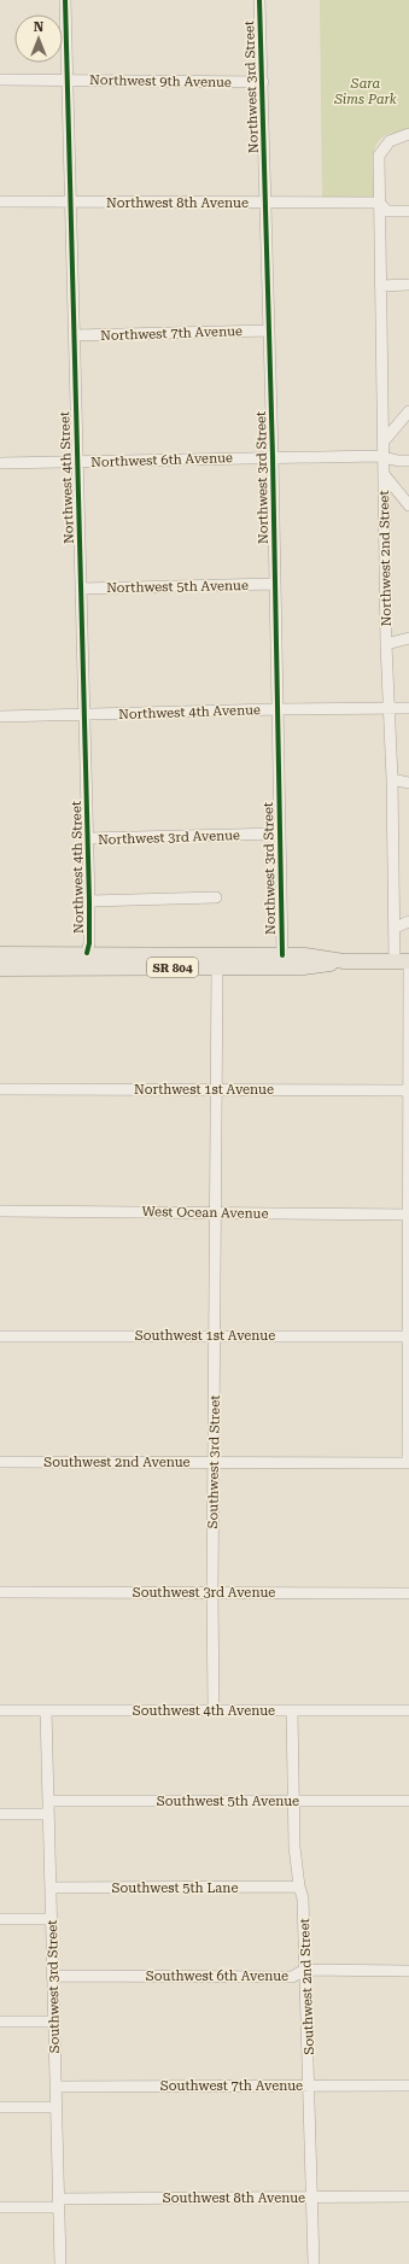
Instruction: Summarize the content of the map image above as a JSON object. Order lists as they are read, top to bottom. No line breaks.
{"streets":{"main road":["SR 804"],"street":["Northwest 9th Avenue","Northwest 3rd Street","Northwest 8th Avenue","Northwest 7th Avenue","Northwest 6th Avenue","Northwest 4th Street","Northwest 2nd Street","Northwest 5th Avenue","Northwest 4th Avenue","Northwest 3rd Avenue","Northwest 1st Avenue","West Ocean Avenue","Southwest 1st Avenue","Southwest 2nd Avenue","Southwest 3rd Street","Southwest 3rd Avenue","Southwest 4th Avenue","Southwest 5th Avenue","Southwest 5th Lane","Southwest 6th Avenue","Southwest 2nd Street","Southwest 7th Avenue","Southwest 8th Avenue"]},"crossings":[["Northwest 9th Avenue","Northwest 3rd Street"],["Northwest 9th Avenue","Northwest 4th Street"],["Northwest 3rd Street","Northwest 8th Avenue"],["Northwest 3rd Street","Northwest 7th Avenue"],["Northwest 3rd Street","Northwest 6th Avenue"],["Northwest 3rd Street","Northwest 5th Avenue"],["Northwest 3rd Street","Northwest 4th Avenue"],["Northwest 3rd Street","Northwest 3rd Avenue"],["Northwest 3rd Street","SR 804"],["Northwest 8th Avenue","Northwest 4th Street"],["Northwest 8th Avenue","Northwest 2nd Street"],["Northwest 7th Avenue","Northwest 4th Street"],["Northwest 6th Avenue","Northwest 4th Street"],["Northwest 6th Avenue","Northwest 2nd Street"],["Northwest 4th Street","Northwest 5th Avenue"],["Northwest 4th Street","Northwest 4th Avenue"],["Northwest 4th Street","Northwest 3rd Avenue"],["Northwest 4th Street","SR 804"],["Northwest 2nd Street","Northwest 4th Avenue"],["Northwest 2nd Street","SR 804"],["Northwest 2nd Street","Northwest 1st Avenue"],["Northwest 2nd Street","West Ocean Avenue"],["West Ocean Avenue","Southwest 3rd Street"],["Southwest 1st Avenue","Southwest 3rd Street"],["Southwest 2nd Avenue","Southwest 3rd Street"],["Southwest 3rd Street","Southwest 3rd Avenue"],["Southwest 3rd Street","Southwest 4th Avenue"],["Southwest 3rd Street","Southwest 5th Avenue"],["Southwest 3rd Street","Southwest 5th Lane"],["Southwest 3rd Street","Southwest 6th Avenue"],["Southwest 3rd Street","Southwest 7th Avenue"],["Southwest 3rd Street","Southwest 8th Avenue"],["Southwest 4th Avenue","Southwest 2nd Street"],["Southwest 5th Avenue","Southwest 2nd Street"],["Southwest 5th Lane","Southwest 2nd Street"],["Southwest 6th Avenue","Southwest 2nd Street"],["Southwest 2nd Street","Southwest 7th Avenue"],["Southwest 2nd Street","Southwest 8th Avenue"]],"parks":["Sara Sims Park"],"north":"top"}
